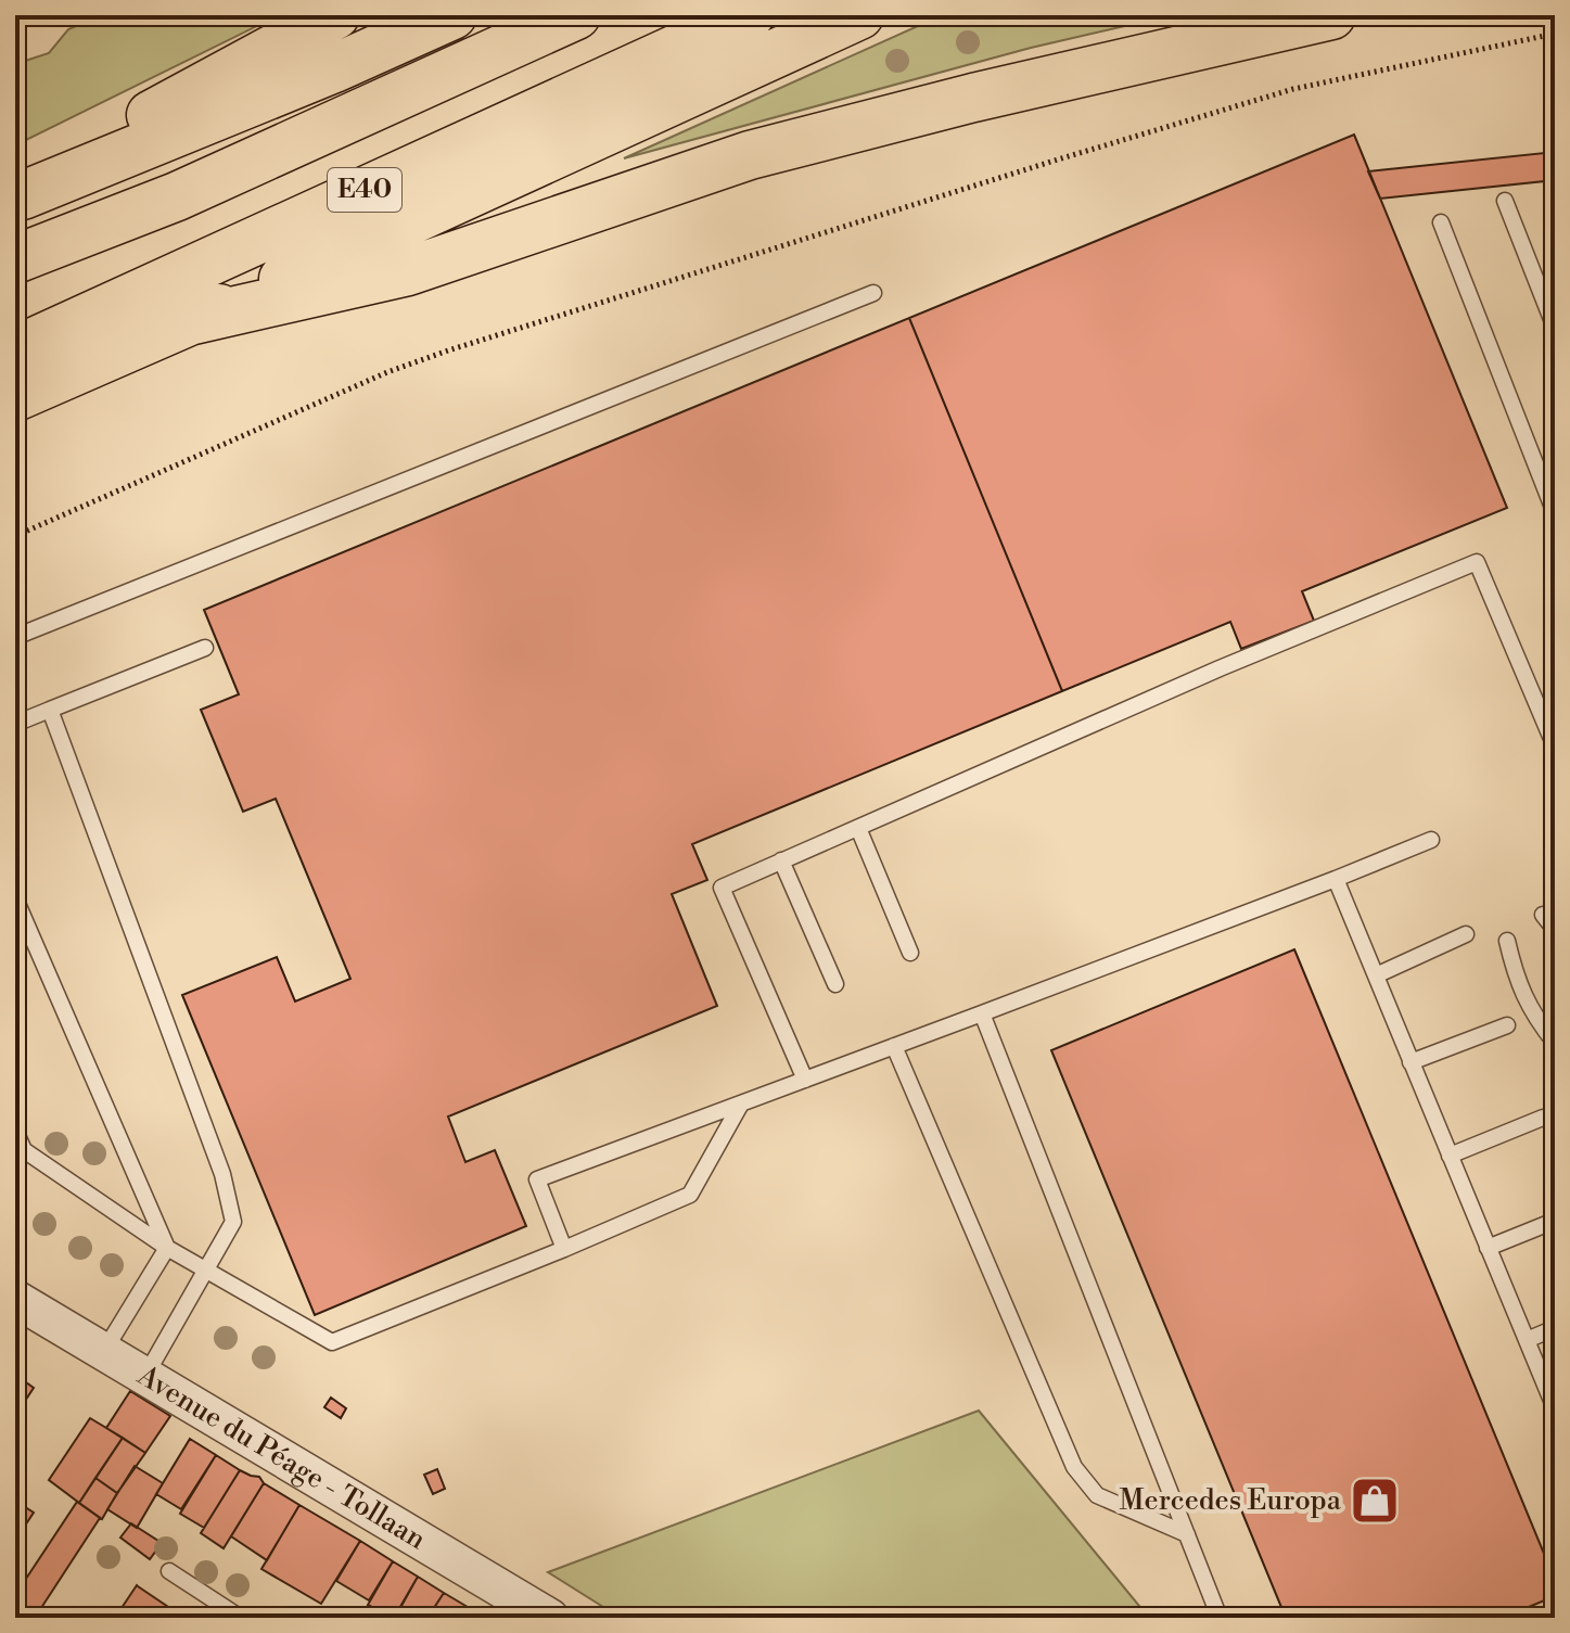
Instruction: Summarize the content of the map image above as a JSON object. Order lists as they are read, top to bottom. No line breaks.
{"streets":{"highway":["E40"],"street":["Avenue du Péage - Tollaan"]},"places":{"shop":["Mercedes Europa"]}}
